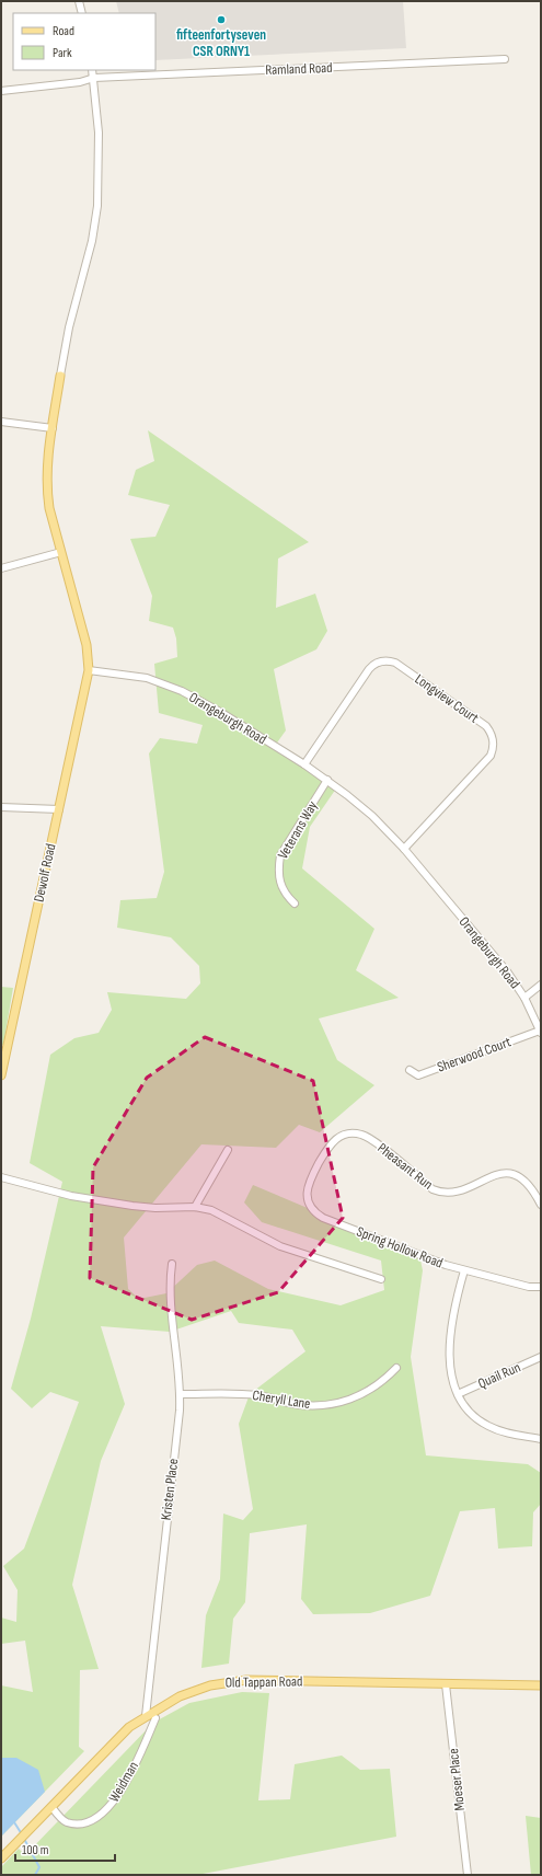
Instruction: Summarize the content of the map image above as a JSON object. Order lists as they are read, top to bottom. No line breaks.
{"streets":{"main road":["Dewolf Road","Old Tappan Road"],"street":["Ramland Road","Longview Court","Orangeburgh Road","Veterans Way","Sherwood Court","Pheasant Run","Spring Hollow Road","Quail Run","Cheryll Lane","Kristen Place","Moeser Place","Weidman"]},"crossings":[["Longview Court","Orangeburgh Road"],["Orangeburgh Road","Veterans Way"],["Orangeburgh Road","Dewolf Road"],["Orangeburgh Road","Sherwood Court"],["Pheasant Run","Spring Hollow Road"],["Cheryll Lane","Kristen Place"],["Kristen Place","Old Tappan Road"],["Old Tappan Road","Moeser Place"],["Old Tappan Road","Weidman"]],"places":["fifteenfortyseven CSR ORNY1"],"legend":["Road","Park"],"scale_bar":"100 m"}
